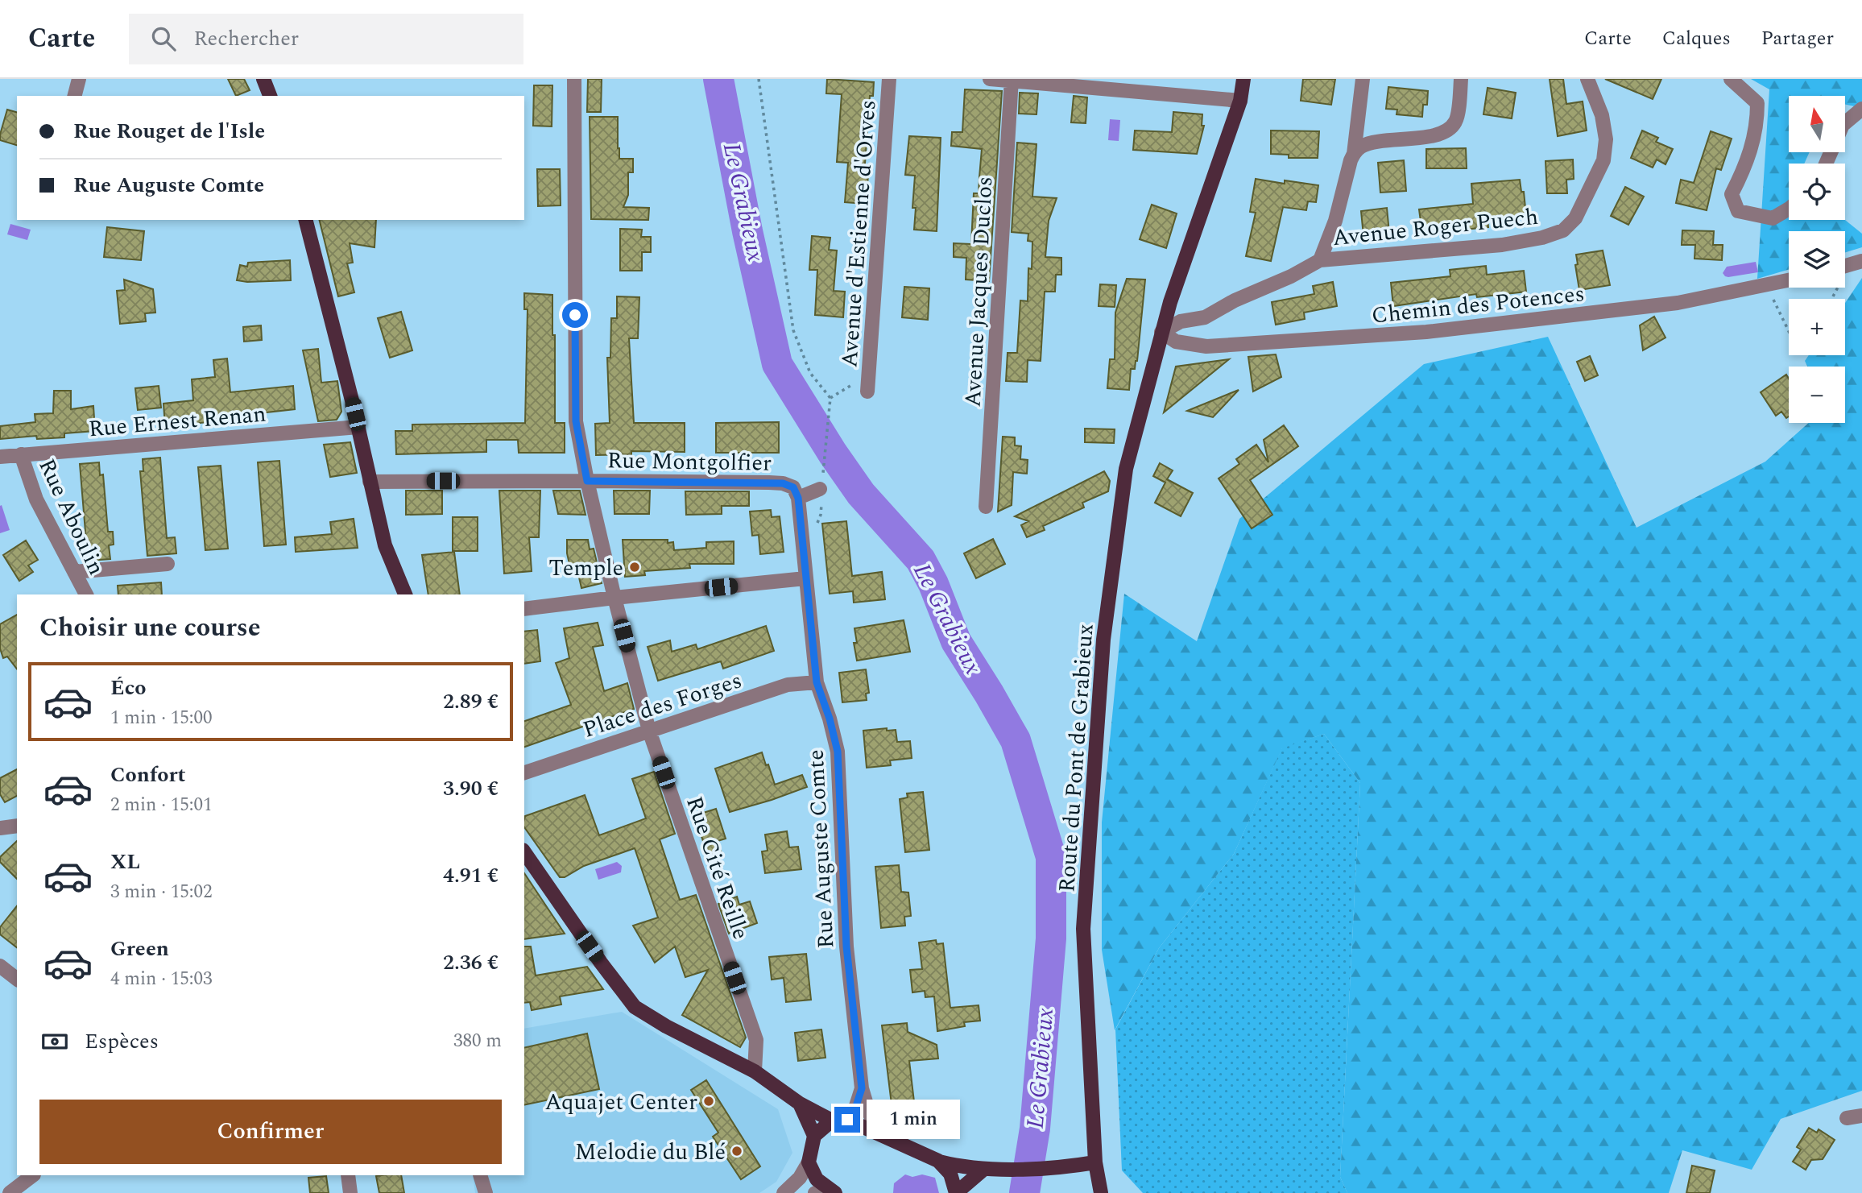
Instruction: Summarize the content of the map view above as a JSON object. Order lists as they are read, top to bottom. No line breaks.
{"streets":{"main road":["Route du Pont de Grabieux"],"street":["Avenue Roger Puech","Avenue d'Estienne d'Orves","Avenue Jacques Duclos","Chemin des Potences","Rue Ernest Renan","Rue Montgolfier","Rue Aboulin","Place des Forges","Rue Auguste Comte","Rue Cité Reille"]},"crossings":[["Avenue Roger Puech","Chemin des Potences"],["Avenue Roger Puech","Route du Pont de Grabieux"],["Chemin des Potences","Route du Pont de Grabieux"],["Rue Ernest Renan","Rue Aboulin"],["Rue Montgolfier","Rue Auguste Comte"],["Rue Montgolfier","Rue Cité Reille"],["Place des Forges","Rue Auguste Comte"],["Place des Forges","Rue Cité Reille"]],"water":["Le Grabieux"],"places":["Temple","Aquajet Center","Melodie du Blé"],"north":"top","page":{"header":"Carte","search":"Rechercher","nav":["Carte","Calques","Partager"],"map_buttons":["+","−"],"banner":["Rue Rouget de l'Isle","Rue Auguste Comte"],"heading":"Choisir une course","list":[{"name":"Éco","note":"1 min · 15:00","value":"2.89 €"},{"name":"Confort","note":"2 min · 15:01","value":"3.90 €"},{"name":"XL","note":"3 min · 15:02","value":"4.91 €"},{"name":"Green","note":"4 min · 15:03","value":"2.36 €"}],"pay":["Espèces","380 m"],"buttons":"Confirmer","bubble":"1 min"}}
